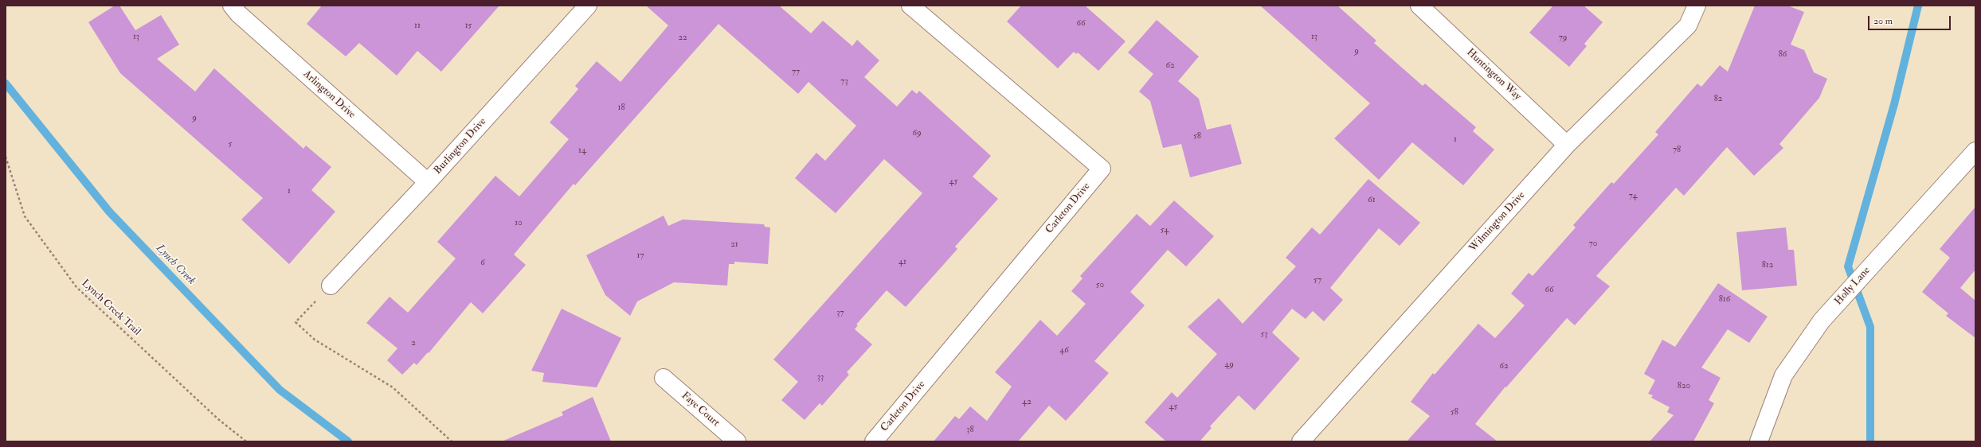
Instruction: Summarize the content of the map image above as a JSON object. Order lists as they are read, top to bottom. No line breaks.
{"streets":{"street":["Huntington Way","Arlington Drive","Burlington Drive","Carleton Drive","Wilmington Drive","Holly Lane","Faye Court"],"path":["Lynch Creek Trail"]},"crossings":[["Huntington Way","Wilmington Drive"],["Arlington Drive","Burlington Drive"]],"water":["Lynch Creek"],"house_numbers":["66","11","15","13","13","22","79","9","86","62","77","73","82","18","9","69","58","1","5","78","14","45","1","74","61","10","54","70","21","17","41","6","812","57","50","66","816","37","53","2","46","49","62","33","820","42","45","58","38"],"scale_bar":"20 m"}
